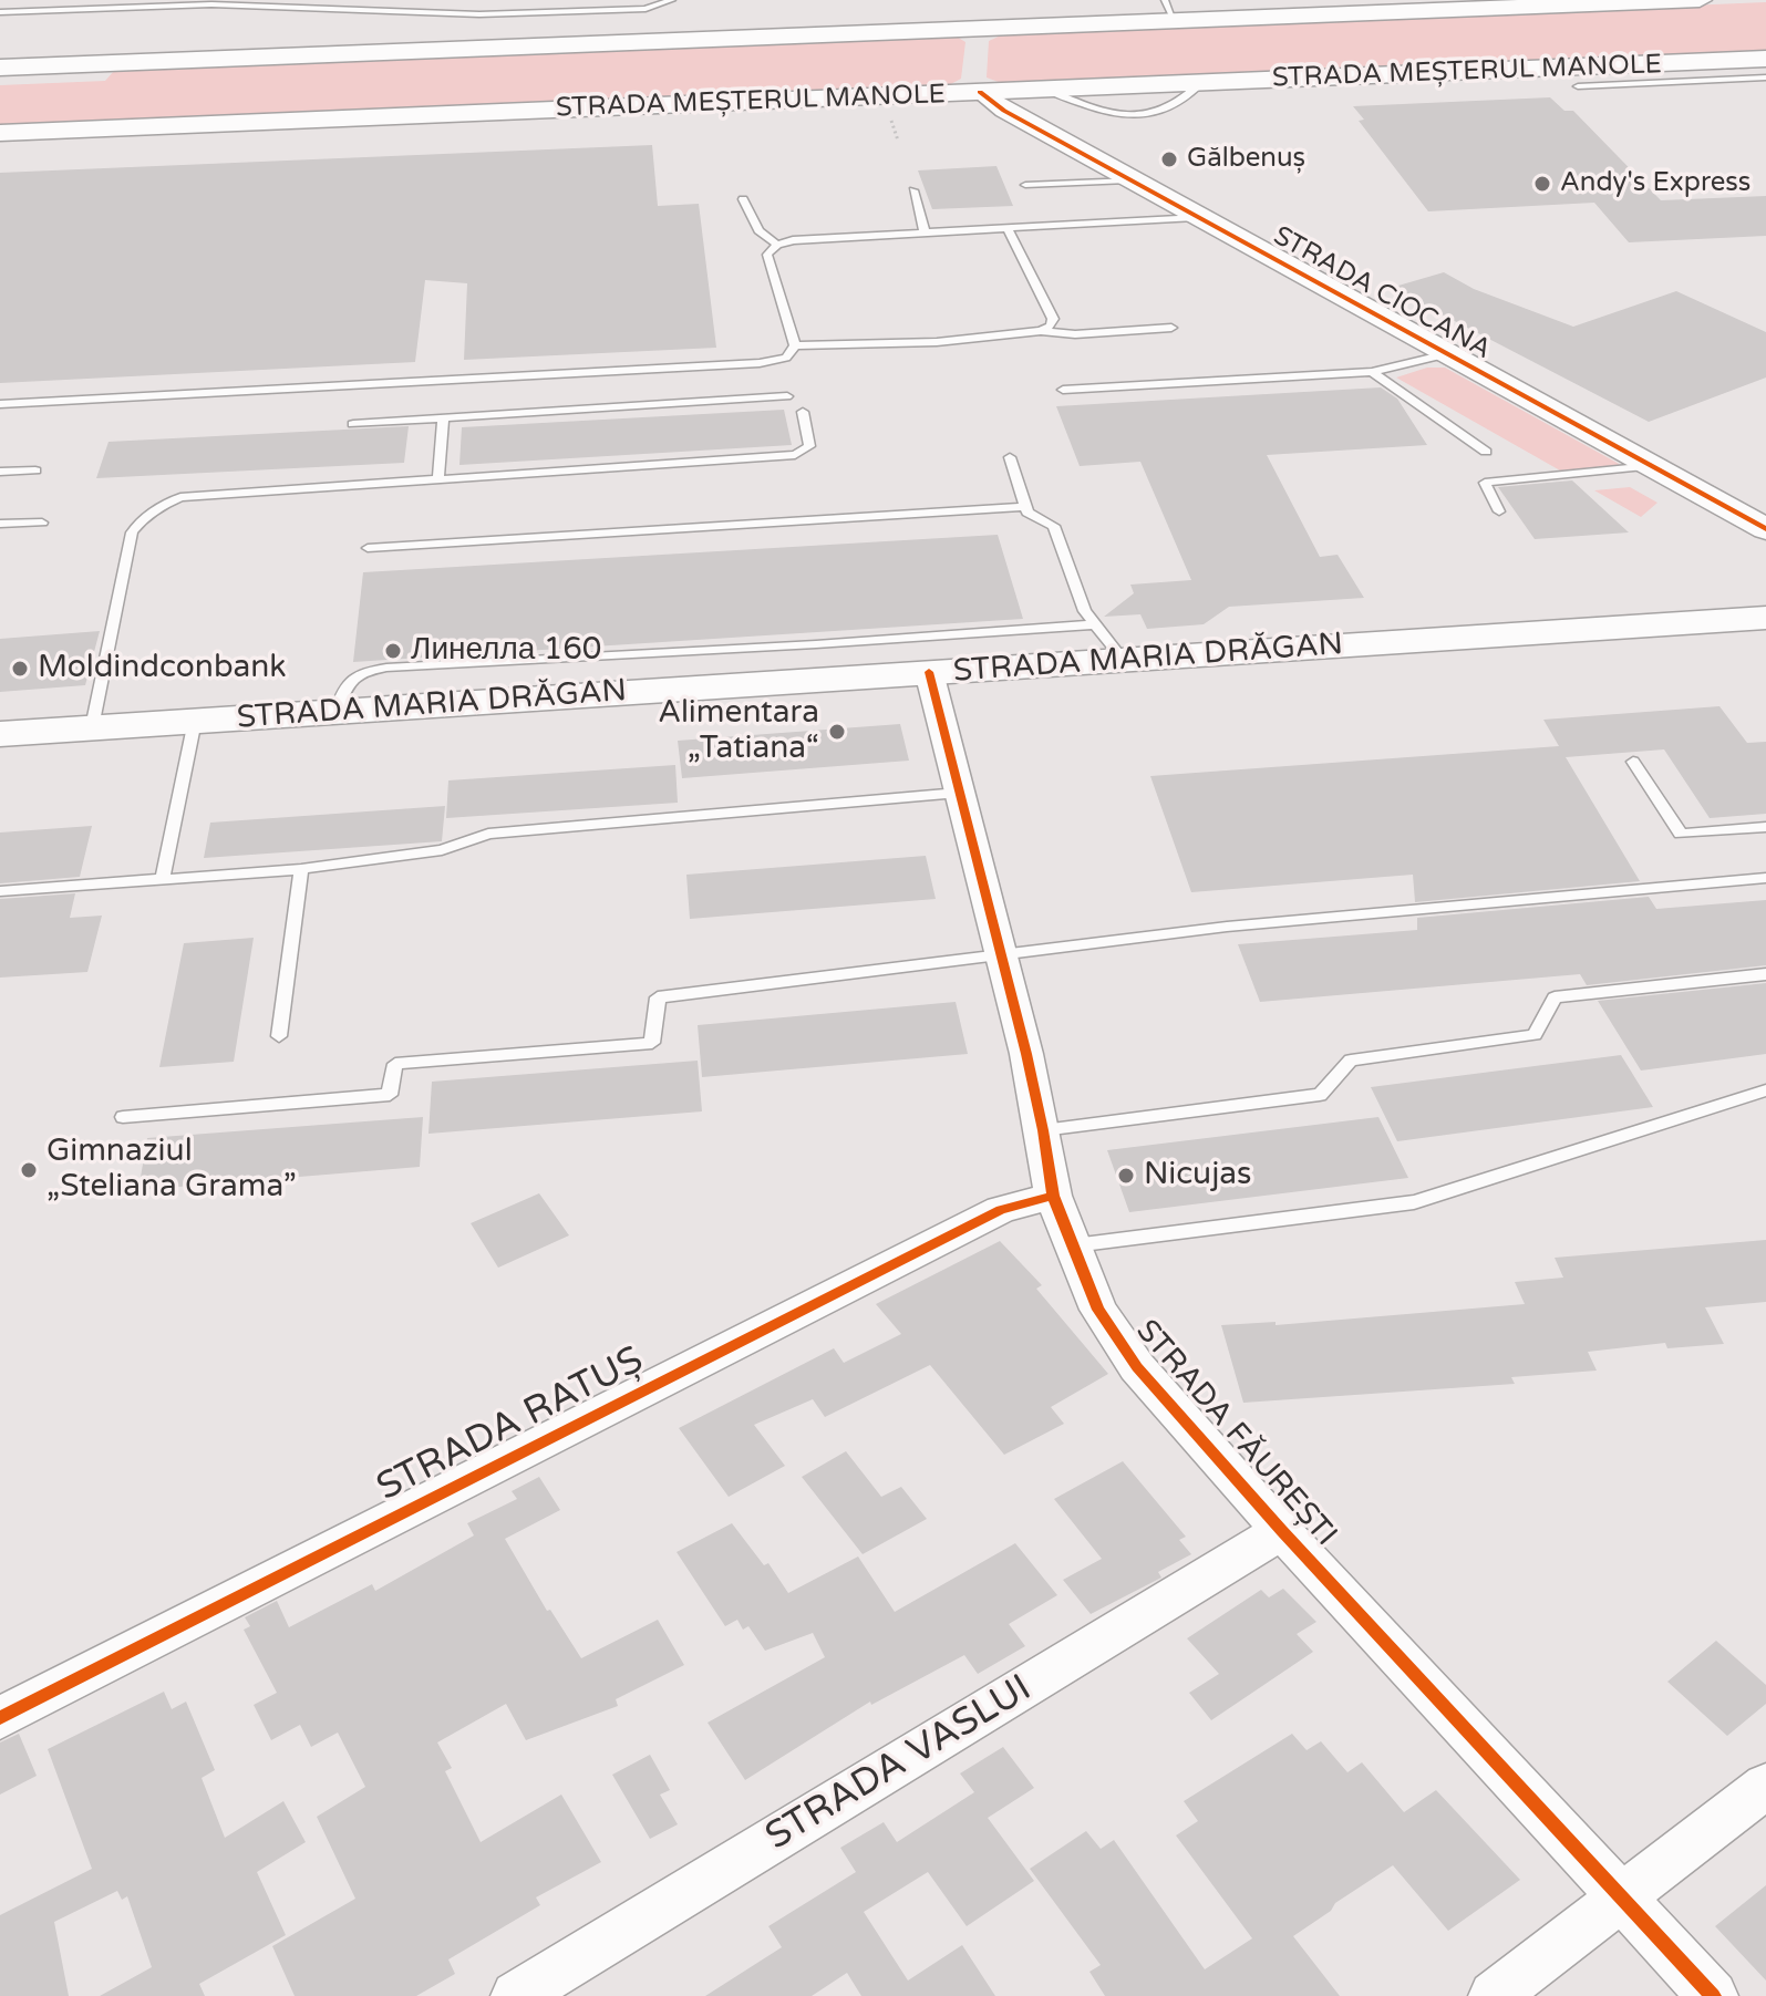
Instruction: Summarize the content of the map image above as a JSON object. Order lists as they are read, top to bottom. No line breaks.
{"streets":{"main road":["STRADA MEȘTERUL MANOLE","STRADA MARIA DRĂGAN"],"street":["STRADA CIOCANA","STRADA RATUȘ","STRADA FĂUREȘTI","STRADA VASLUI"]},"crossings":[["STRADA MEȘTERUL MANOLE","STRADA CIOCANA"],["STRADA MARIA DRĂGAN","STRADA FĂUREȘTI"],["STRADA RATUȘ","STRADA FĂUREȘTI"],["STRADA FĂUREȘTI","STRADA VASLUI"]],"places":["Gălbenuș","Andy's Express","Линелла 160","Moldindconbank","Alimentara „Tatiana“","Gimnaziul „Steliana Grama”","Nicujas"]}
